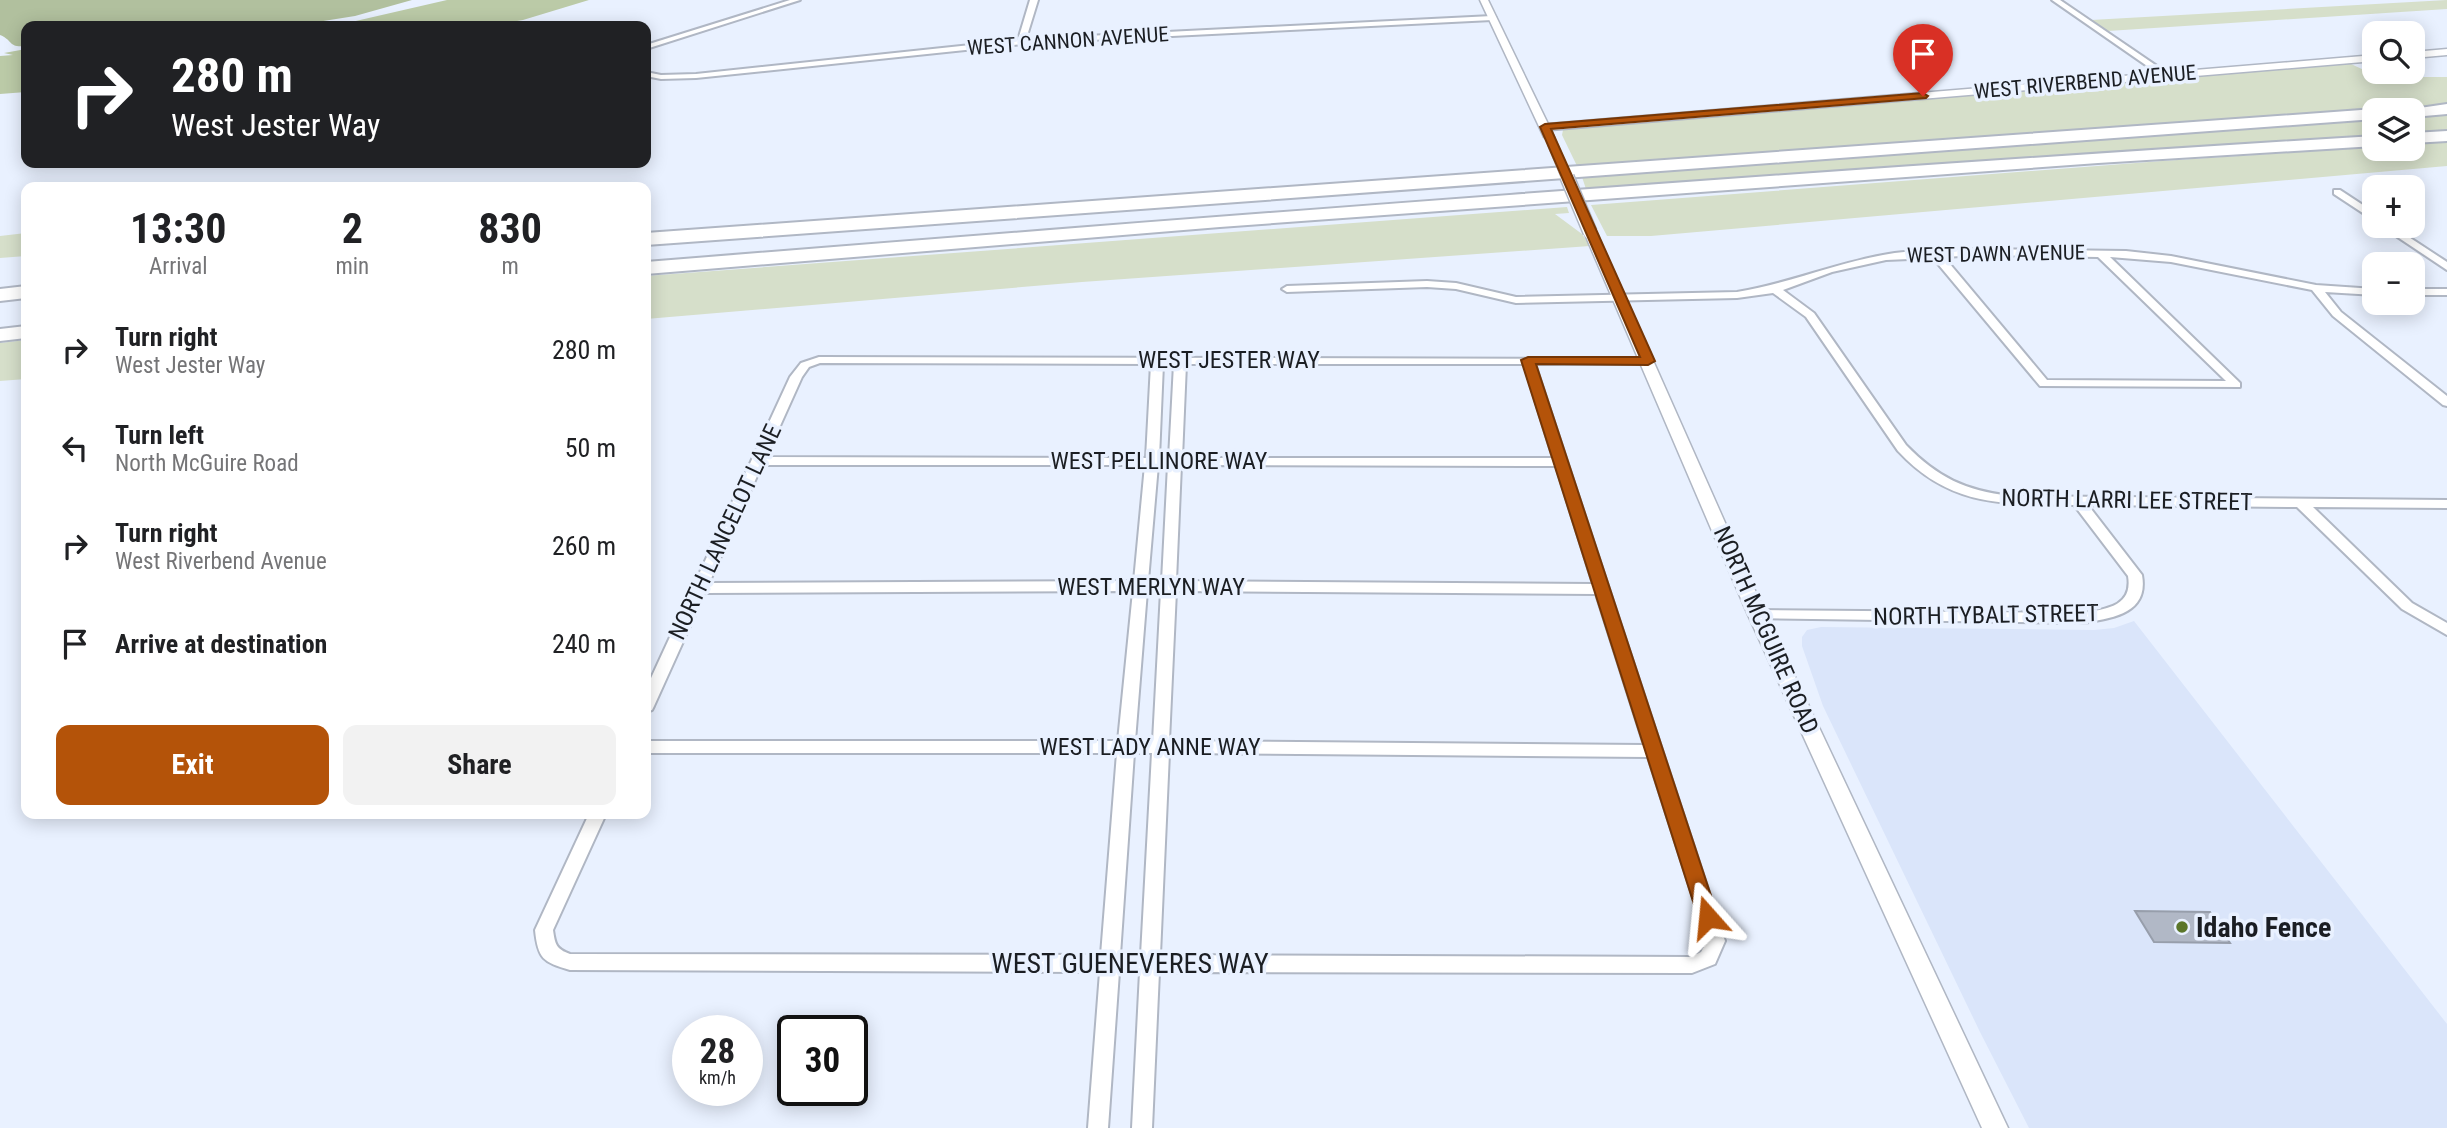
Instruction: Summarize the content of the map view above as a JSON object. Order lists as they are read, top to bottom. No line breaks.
{"streets":{"street":["WEST CANNON AVENUE","WEST RIVERBEND AVENUE","WEST DAWN AVENUE","WEST JESTER WAY","WEST PELLINORE WAY","NORTH LARRI LEE STREET","NORTH LANCELOT LANE","WEST MERLYN WAY","NORTH TYBALT STREET","NORTH MCGUIRE ROAD","WEST LADY ANNE WAY","WEST GUENEVERES WAY"]},"crossings":[["WEST CANNON AVENUE","NORTH MCGUIRE ROAD"],["WEST RIVERBEND AVENUE","NORTH MCGUIRE ROAD"],["WEST DAWN AVENUE","NORTH LARRI LEE STREET"],["WEST DAWN AVENUE","NORTH MCGUIRE ROAD"],["WEST JESTER WAY","NORTH LANCELOT LANE"],["WEST JESTER WAY","NORTH MCGUIRE ROAD"],["WEST PELLINORE WAY","NORTH LANCELOT LANE"],["NORTH LARRI LEE STREET","NORTH TYBALT STREET"],["NORTH LANCELOT LANE","WEST MERLYN WAY"],["NORTH TYBALT STREET","NORTH MCGUIRE ROAD"],["WEST LADY ANNE WAY","WEST GUENEVERES WAY"]],"places":["Idaho Fence"],"page":{"map_buttons":["+","−"],"turn":["280 m","West Jester Way"],"eta":["13:30","Arrival","2","min","830","m"],"list":[{"name":"Turn right","note":"West Jester Way","value":"280 m"},{"name":"Turn left","note":"North McGuire Road","value":"50 m"},{"name":"Turn right","note":"West Riverbend Avenue","value":"260 m"},{"name":"Arrive at destination","value":"240 m"}],"buttons":["Exit","Share"],"speed":"28 km/h","limit":"30"}}
